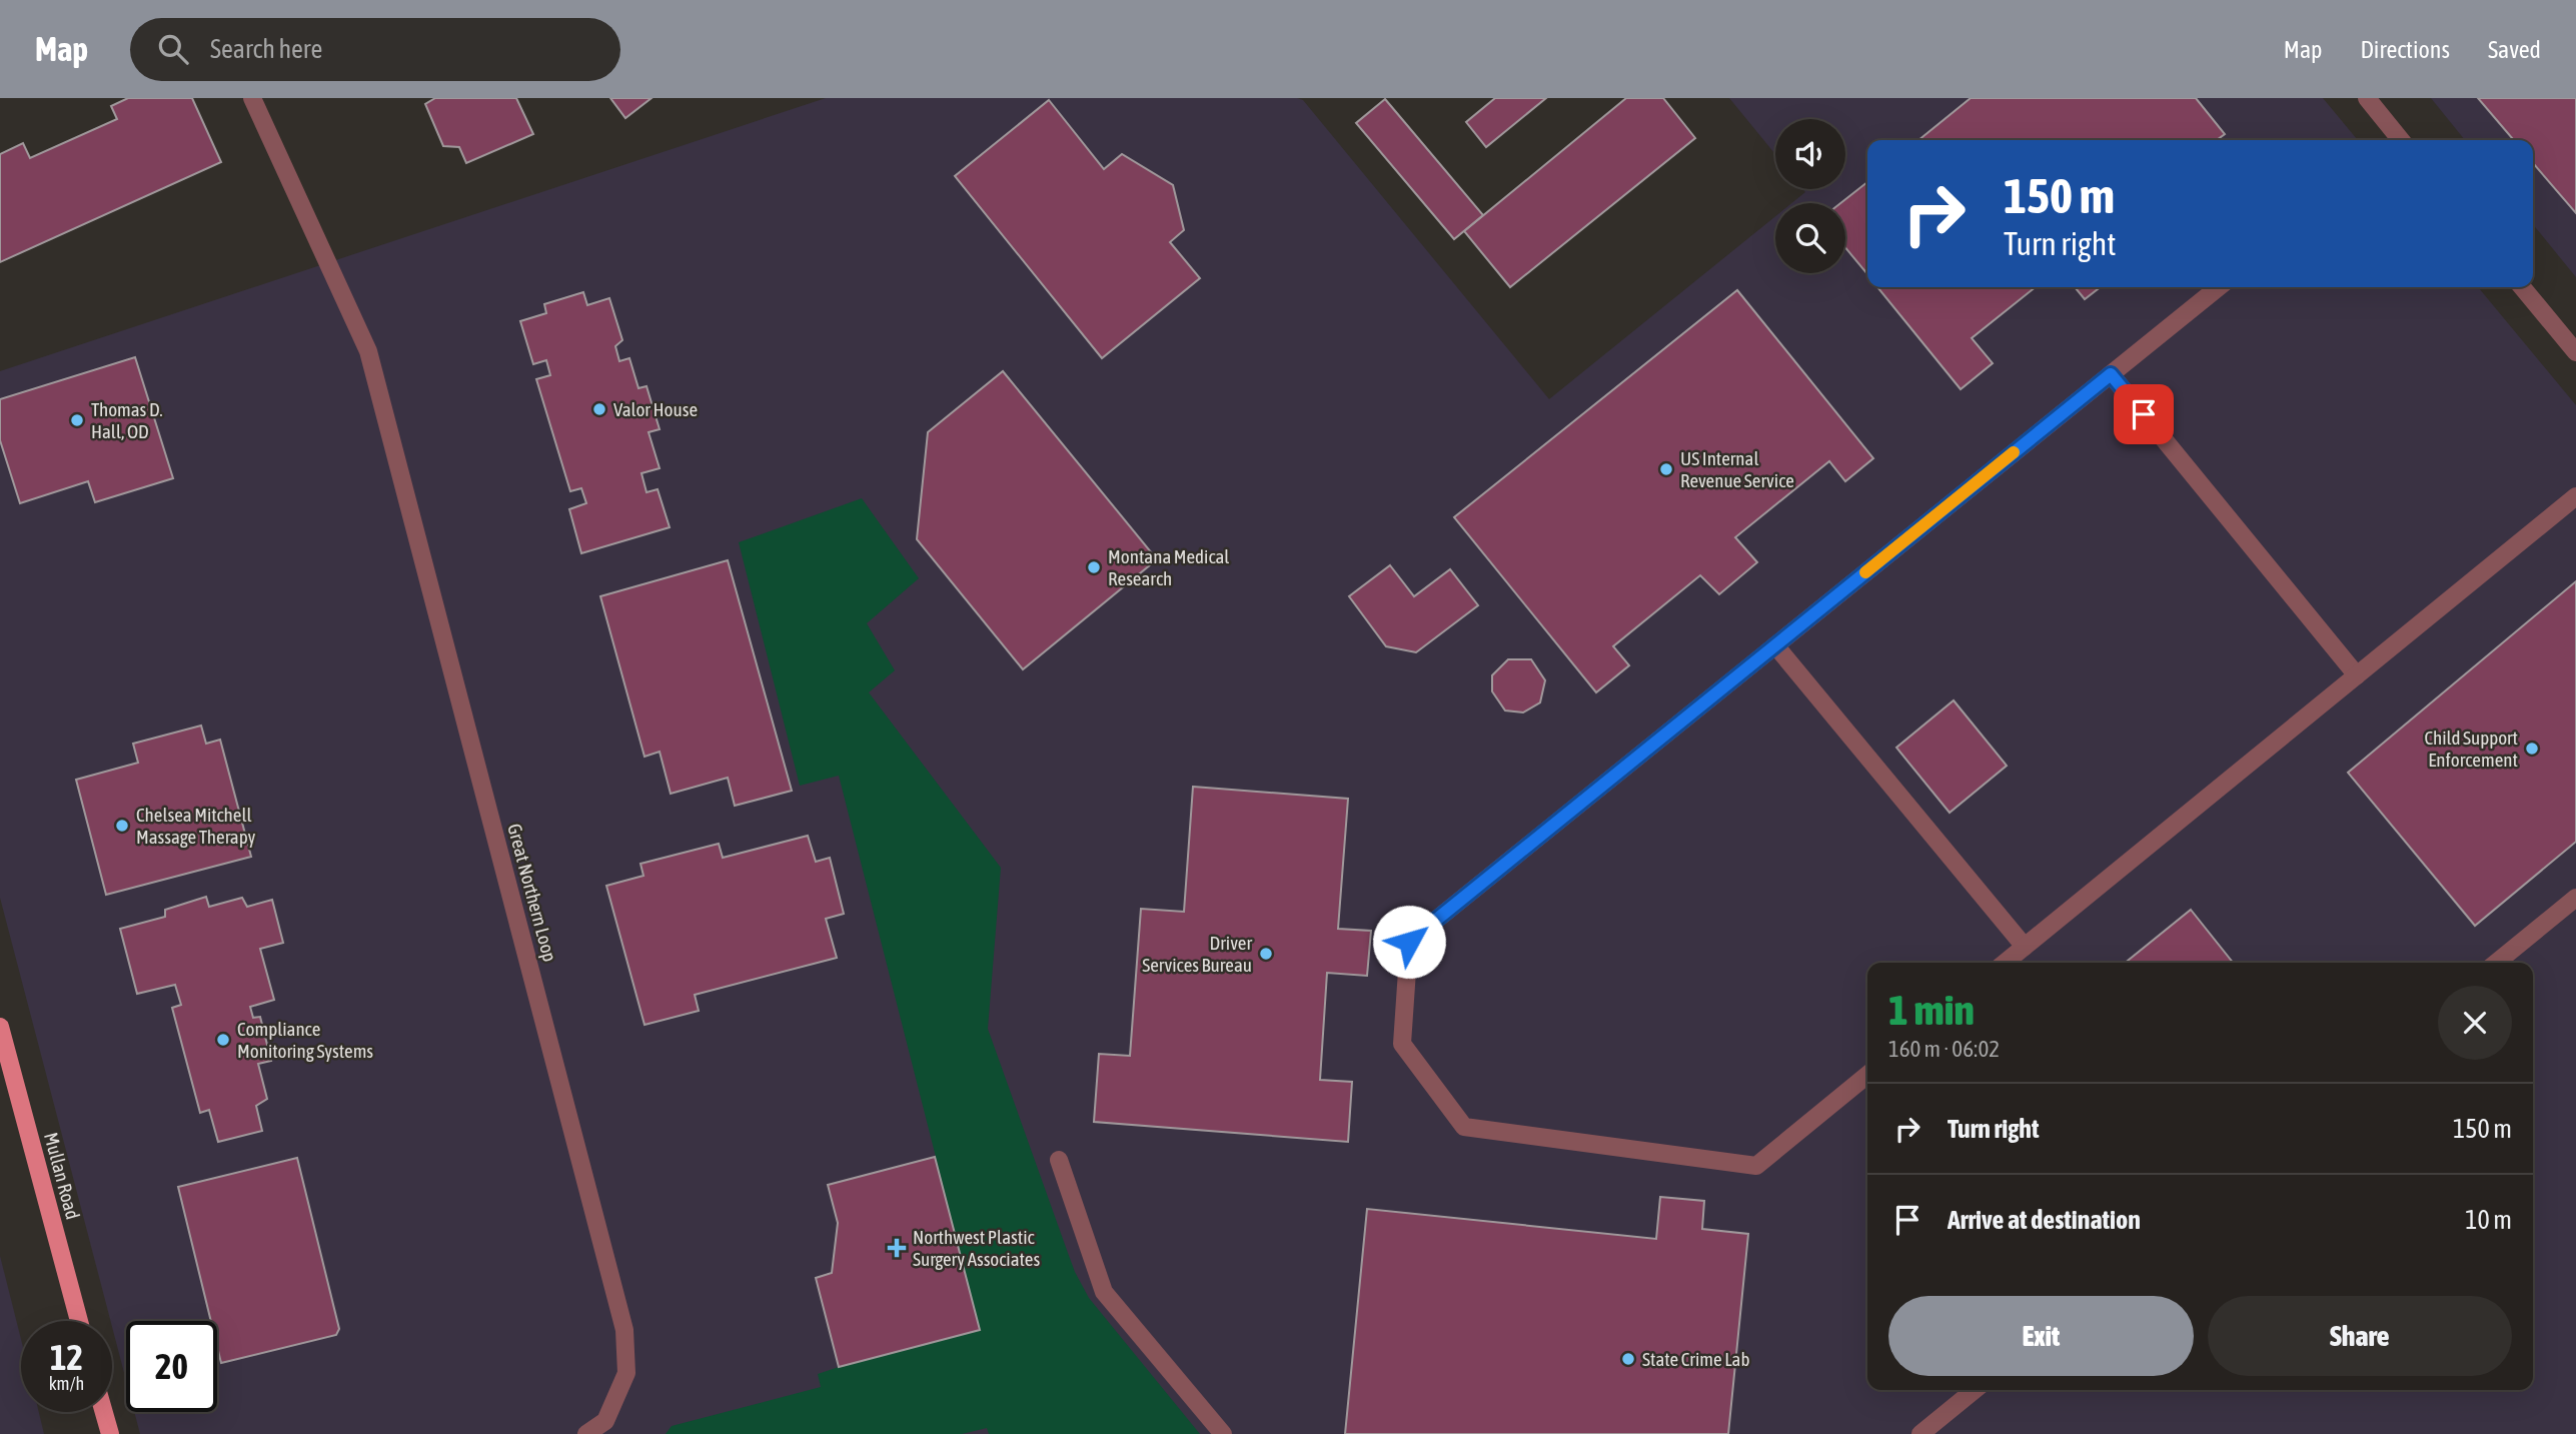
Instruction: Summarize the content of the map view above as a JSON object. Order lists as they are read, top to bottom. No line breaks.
{"streets":{"main road":["Mullan Road"],"street":["Great Northern Loop"]},"places":{"other":["Valor House","Thomas D. Hall, OD","US Internal Revenue Service","Montana Medical Research","Child Support Enforcement","Chelsea Mitchell Massage Therapy","Driver Services Bureau","Compliance Monitoring Systems","State Crime Lab"],"health":["Northwest Plastic Surgery Associates"]},"page":{"header":"Map","search":"Search here","nav":["Map","Directions","Saved"],"turn":["150 m","Turn right"],"heading":["1 min","160 m · 06:02"],"list":[{"name":"Turn right","value":"150 m"},{"name":"Arrive at destination","value":"10 m"}],"buttons":["Exit","Share"],"speed":"12 km/h","limit":"20"}}
